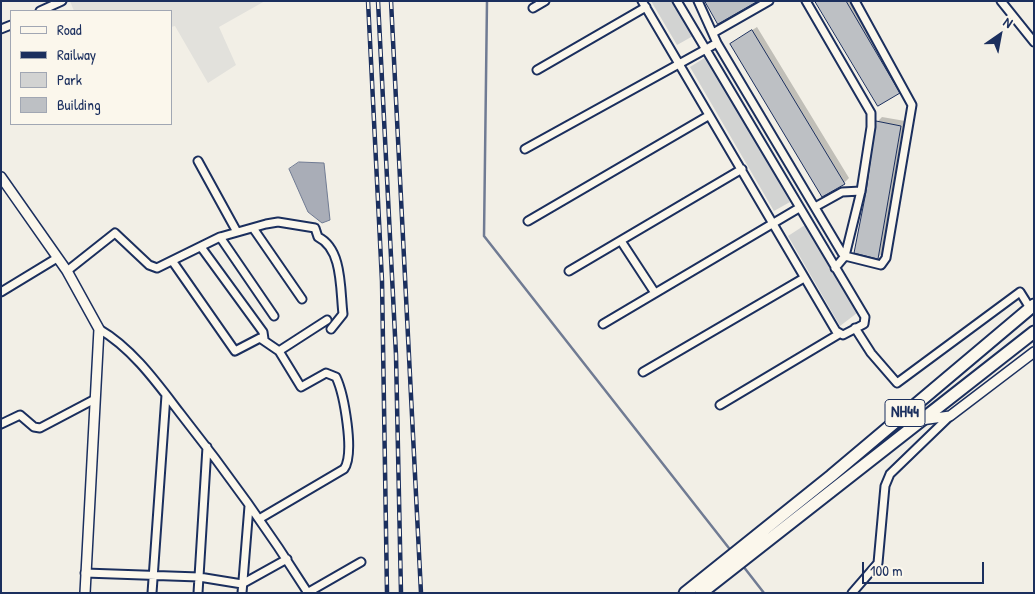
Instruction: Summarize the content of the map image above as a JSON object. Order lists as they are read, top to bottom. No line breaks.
{"streets":{"highway":["NH44"]},"legend":["Road","Railway","Park","Building"],"scale_bar":"100 m","north":"top right"}
